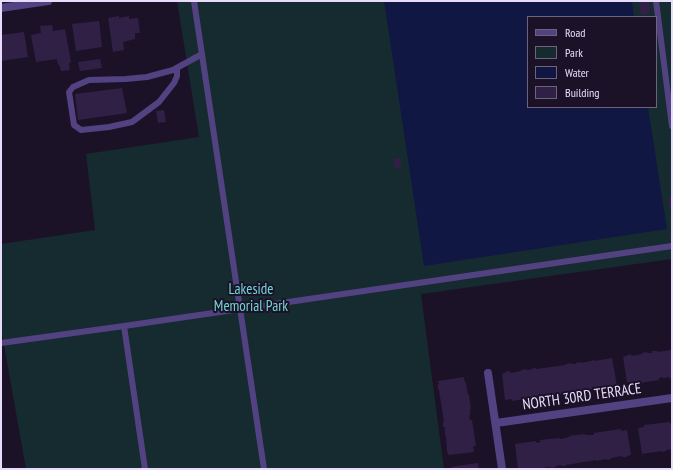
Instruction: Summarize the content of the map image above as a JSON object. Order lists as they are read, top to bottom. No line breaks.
{"streets":{"street":["NORTH 30RD TERRACE"]},"parks":["Lakeside Memorial Park"],"legend":["Road","Park","Water","Building"]}
